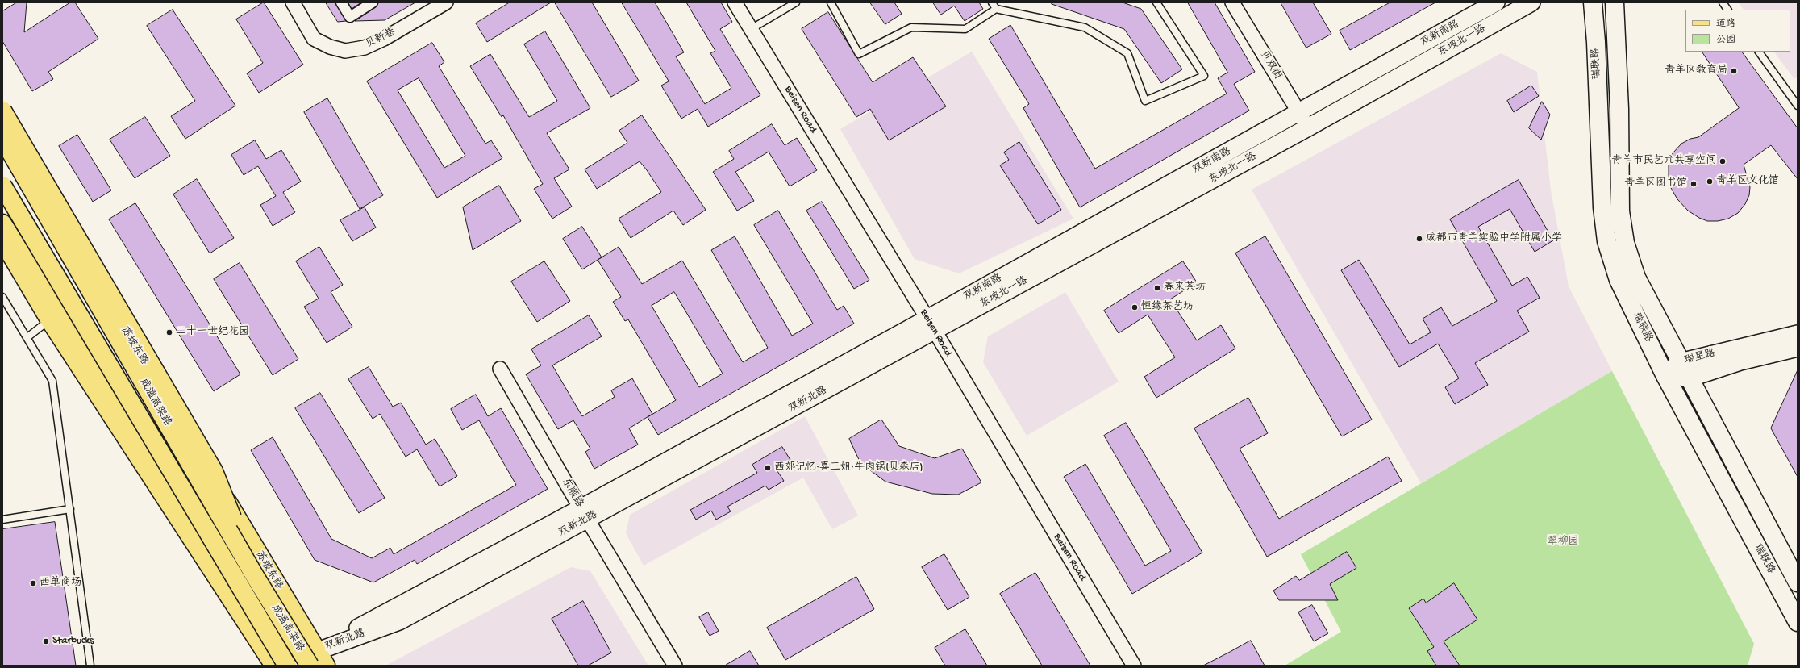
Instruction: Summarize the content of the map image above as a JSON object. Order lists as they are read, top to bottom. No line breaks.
{"streets":{"main road":["瑞联路","苏坡东路","成温高架路"],"street":["双新南路","贝新巷","东坡北一路","贝双街","Beisen Road","瑞星路","双新北路","东顺路"]},"crossings":[["双新南路","东坡北一路"],["双新南路","贝双街"],["双新南路","Beisen Road"],["双新南路","双新北路"],["东坡北一路","贝双街"],["东坡北一路","Beisen Road"],["东坡北一路","双新北路"],["瑞联路","瑞星路"],["Beisen Road","双新北路"],["苏坡东路","双新北路"],["苏坡东路","成温高架路"],["双新北路","成温高架路"],["双新北路","东顺路"]],"parks":["翠柳园"],"places":["青羊区教育局","青羊市民艺术共享空间","青羊区文化馆","青羊区图书馆","成都市青羊实验中学附属小学","春来茶坊","恒缘茶艺坊","二十一世纪花园","西郊记忆·喜三姐·牛肉锅(贝森店)","西单商场","Starbucks"],"legend":["道路","公园"]}
